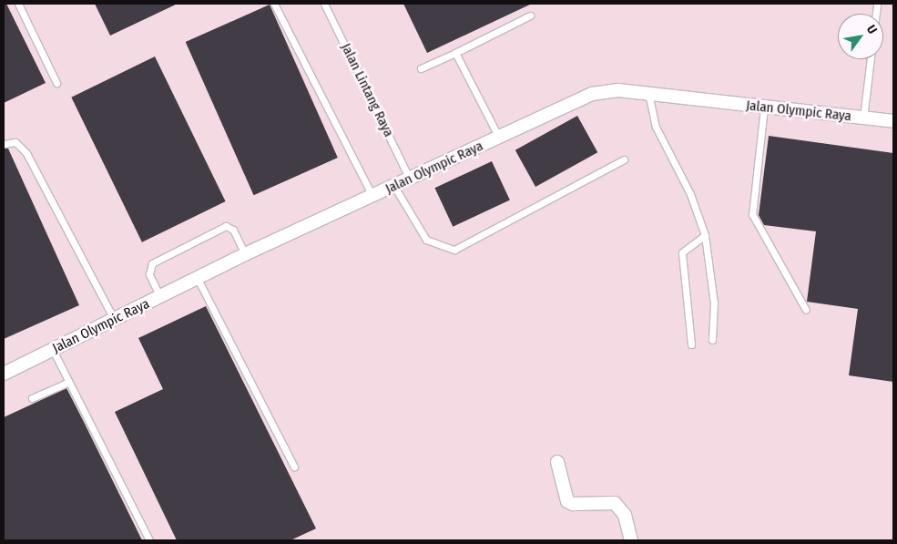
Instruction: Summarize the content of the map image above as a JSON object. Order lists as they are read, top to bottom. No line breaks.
{"streets":{"street":["Jalan Olympic Raya"],"lane":["Jalan Lintang Raya"]},"crossings":[["Jalan Lintang Raya","Jalan Olympic Raya"]],"north":"top right"}
